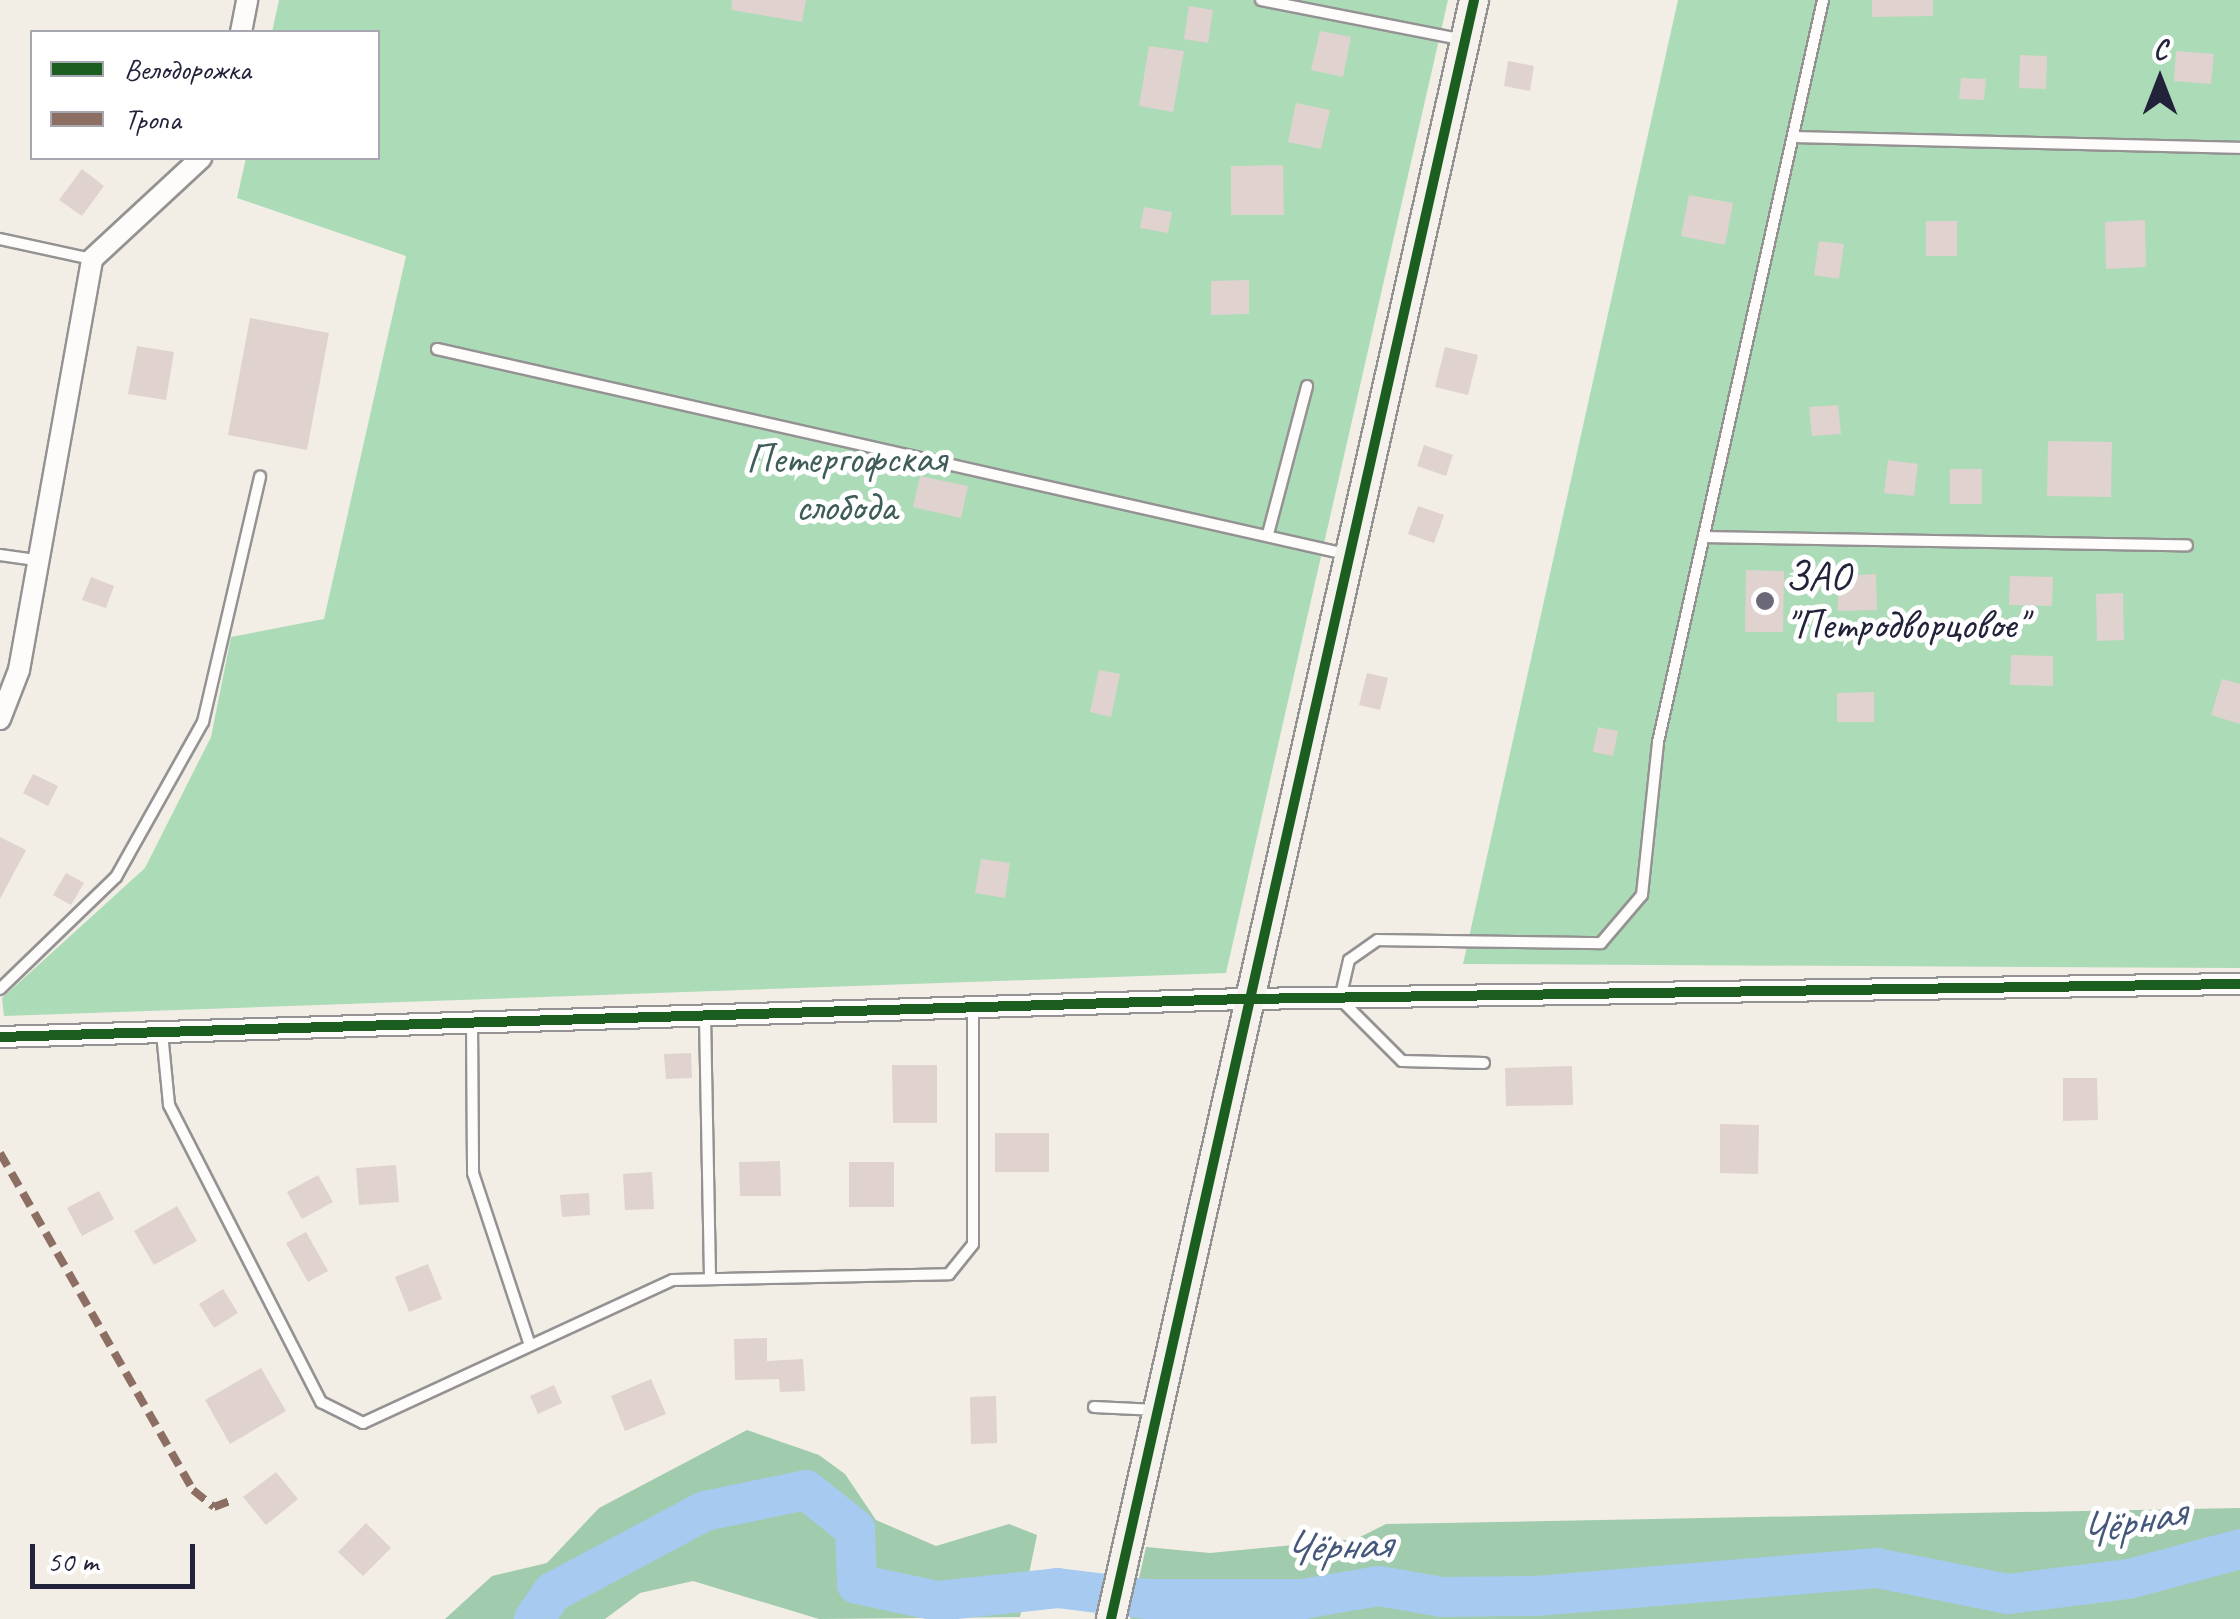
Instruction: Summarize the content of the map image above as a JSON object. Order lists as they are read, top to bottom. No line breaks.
{"water":["Чёрная"],"parks":["Петергофская слобода"],"places":["ЗАО \"Петродворцовое\""],"legend":["Велодорожка","Тропа"],"scale_bar":"50 m","north":"top"}
